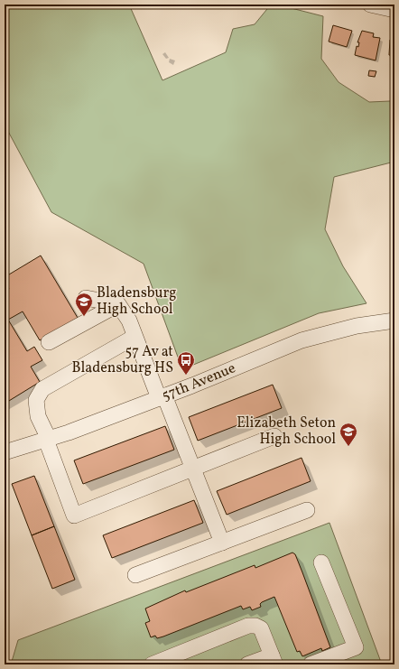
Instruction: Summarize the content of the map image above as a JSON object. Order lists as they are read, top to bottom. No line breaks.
{"streets":{"street":["57th Avenue"]},"places":{"school or university":["Bladensburg High School","Elizabeth Seton High School"],"bus stop":["57 Av at Bladensburg HS"]}}
